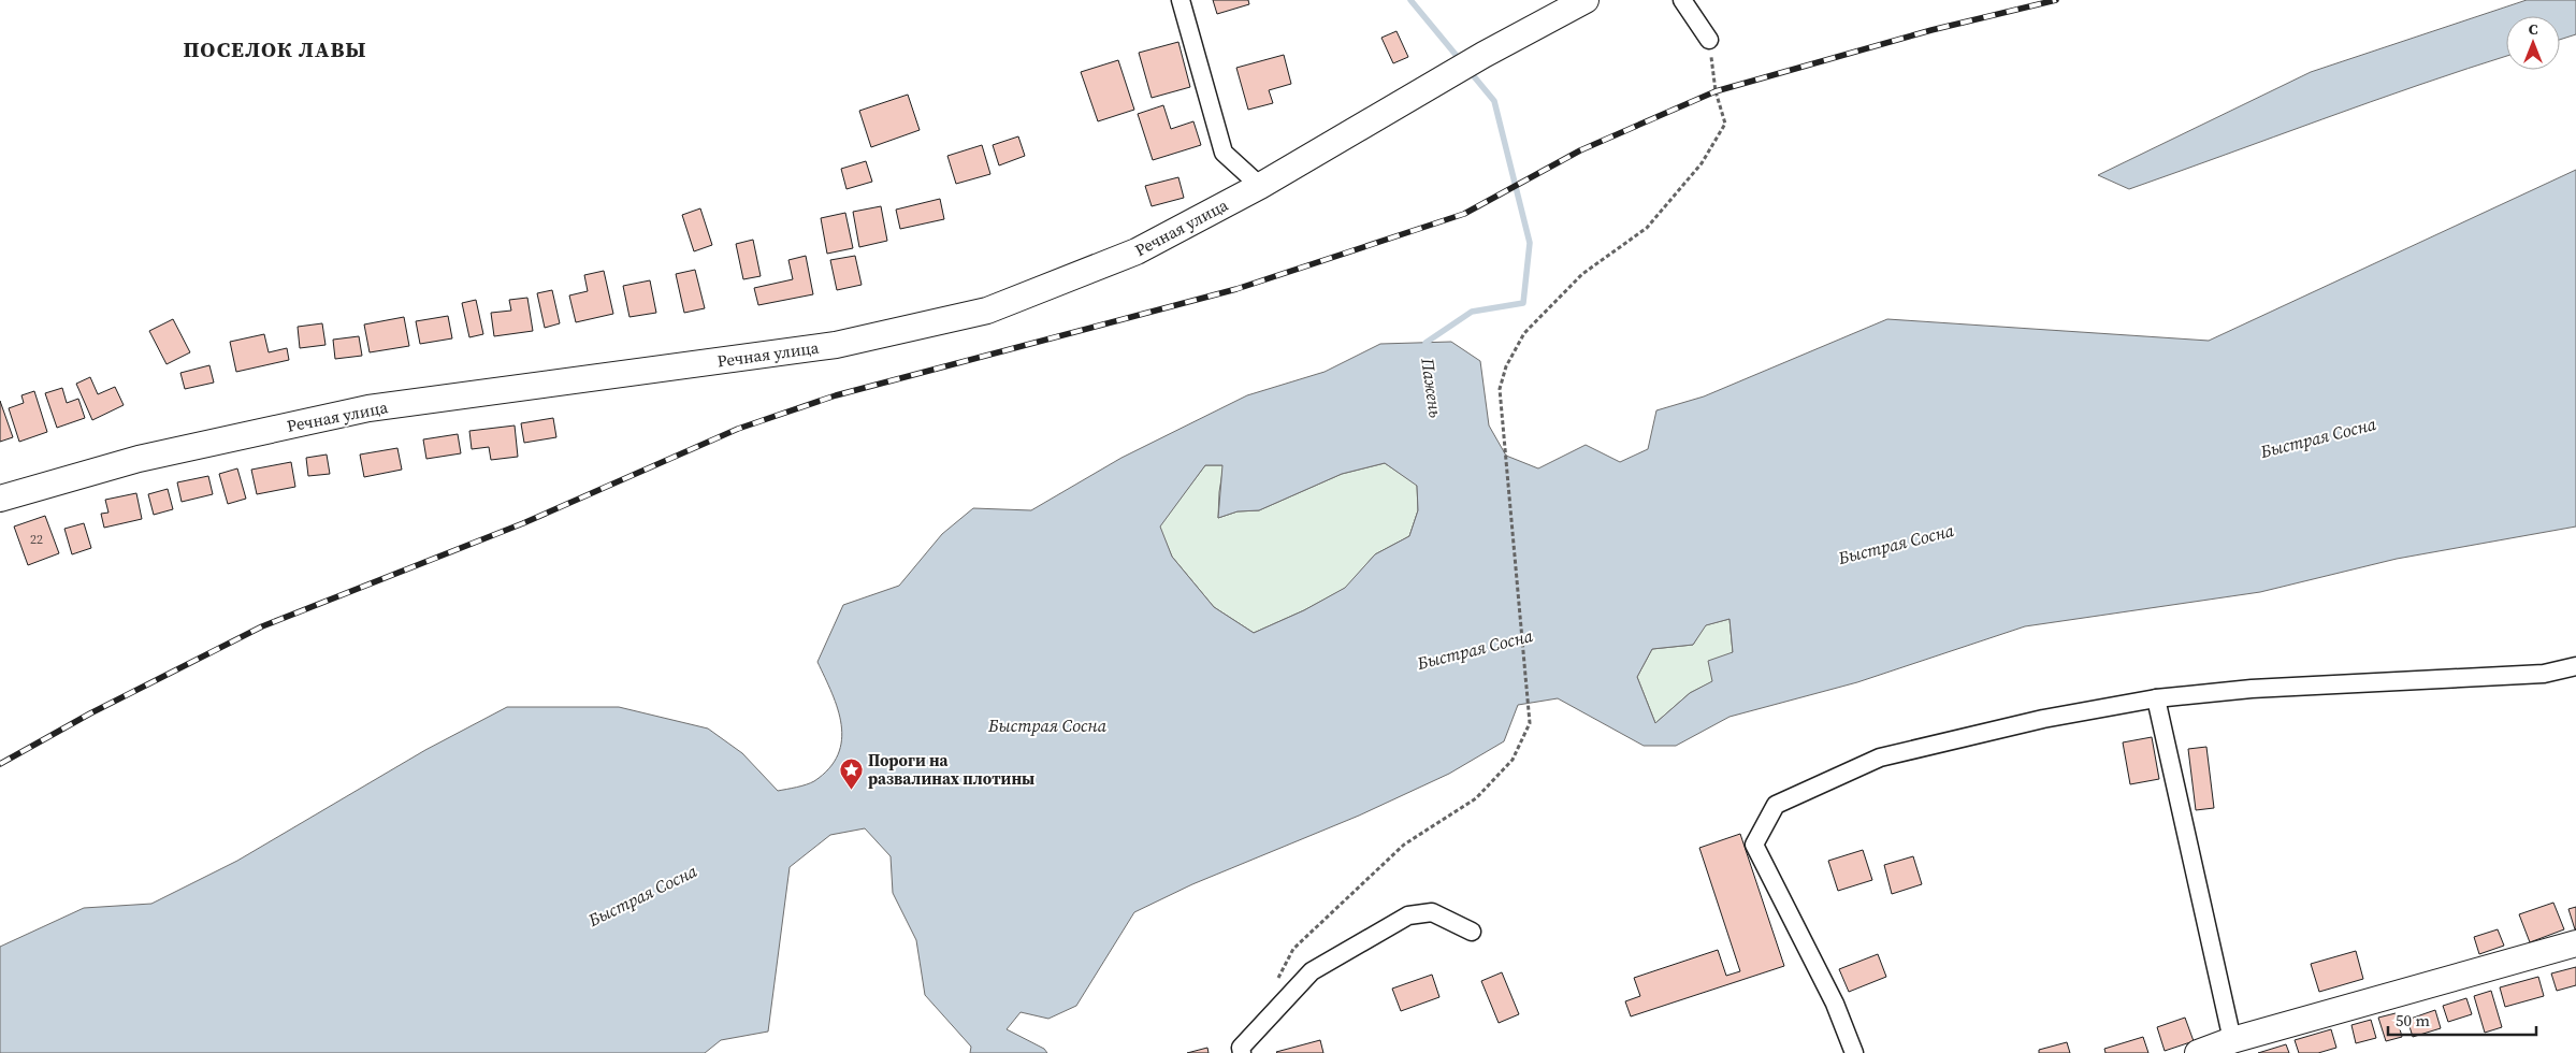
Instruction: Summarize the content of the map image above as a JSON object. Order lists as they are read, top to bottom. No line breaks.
{"streets":{"street":["Речная улица"]},"districts":["ПОСЕЛОК ЛАВЫ"],"water":["Пажень","Быстрая Сосна"],"places":{"place":["Пороги на развалинах плотины"]},"house_numbers":["22"],"scale_bar":"50 m","north":"top"}
